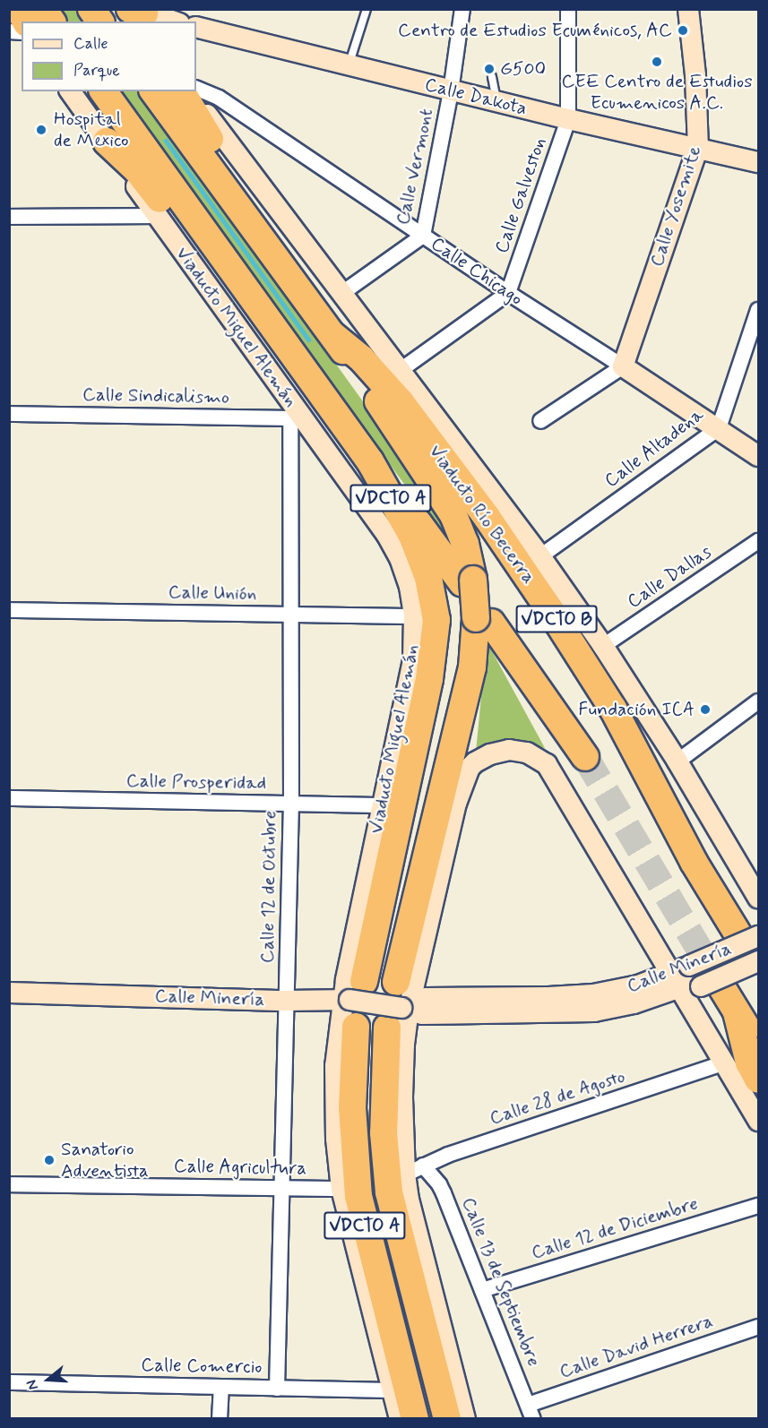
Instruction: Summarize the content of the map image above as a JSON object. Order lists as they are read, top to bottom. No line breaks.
{"streets":{"highway":["Viaducto Miguel Alemán","VDCTO A","Viaducto Río Becerra","VDCTO B"],"main road":["Calle Dakota","Calle Yosemite","Calle Chicago","Calle Minería"],"street":["Calle Vermont","Calle Galveston","Calle Sindicalismo","Calle Altadena","Calle Dallas","Calle Unión","Calle Prosperidad","Calle 12 de Octubre","Calle 28 de Agosto","Calle Agricultura","Calle 12 de Diciembre","Calle 13 de Septiembre","Calle David Herrera","Calle Comercio"]},"crossings":[["Calle Dakota","Calle Vermont"],["Calle Dakota","Calle Galveston"],["Calle Dakota","Calle Yosemite"],["Calle Vermont","Calle Chicago"],["Calle Galveston","Calle Chicago"],["Calle Yosemite","Calle Chicago"],["Calle Chicago","Calle Altadena"],["Viaducto Miguel Alemán","Calle Sindicalismo"],["Viaducto Miguel Alemán","Calle Unión"],["Viaducto Miguel Alemán","Calle Prosperidad"],["Viaducto Miguel Alemán","Calle 12 de Octubre"],["Viaducto Miguel Alemán","Calle Minería"],["Viaducto Miguel Alemán","Calle Agricultura"],["Viaducto Miguel Alemán","Calle Comercio"],["Calle Sindicalismo","Calle 12 de Octubre"],["VDCTO A","Viaducto Río Becerra"],["VDCTO A","VDCTO B"],["VDCTO A","Calle Minería"],["Viaducto Río Becerra","Calle Minería"],["Calle Unión","Calle 12 de Octubre"],["Calle Prosperidad","Calle 12 de Octubre"],["Calle 12 de Octubre","Calle Minería"],["Calle 12 de Octubre","Calle Agricultura"],["Calle 12 de Octubre","Calle Comercio"],["Calle 28 de Agosto","Calle 13 de Septiembre"],["Calle 12 de Diciembre","Calle 13 de Septiembre"],["Calle 13 de Septiembre","Calle David Herrera"]],"places":["Centro de Estudios Ecuménicos, AC","CEE Centro de Estudios Ecumenicos A.C.","G500","Hospital de Mexico","Fundación ICA","Sanatorio Adventista"],"legend":["Calle","Parque"],"north":"left"}
